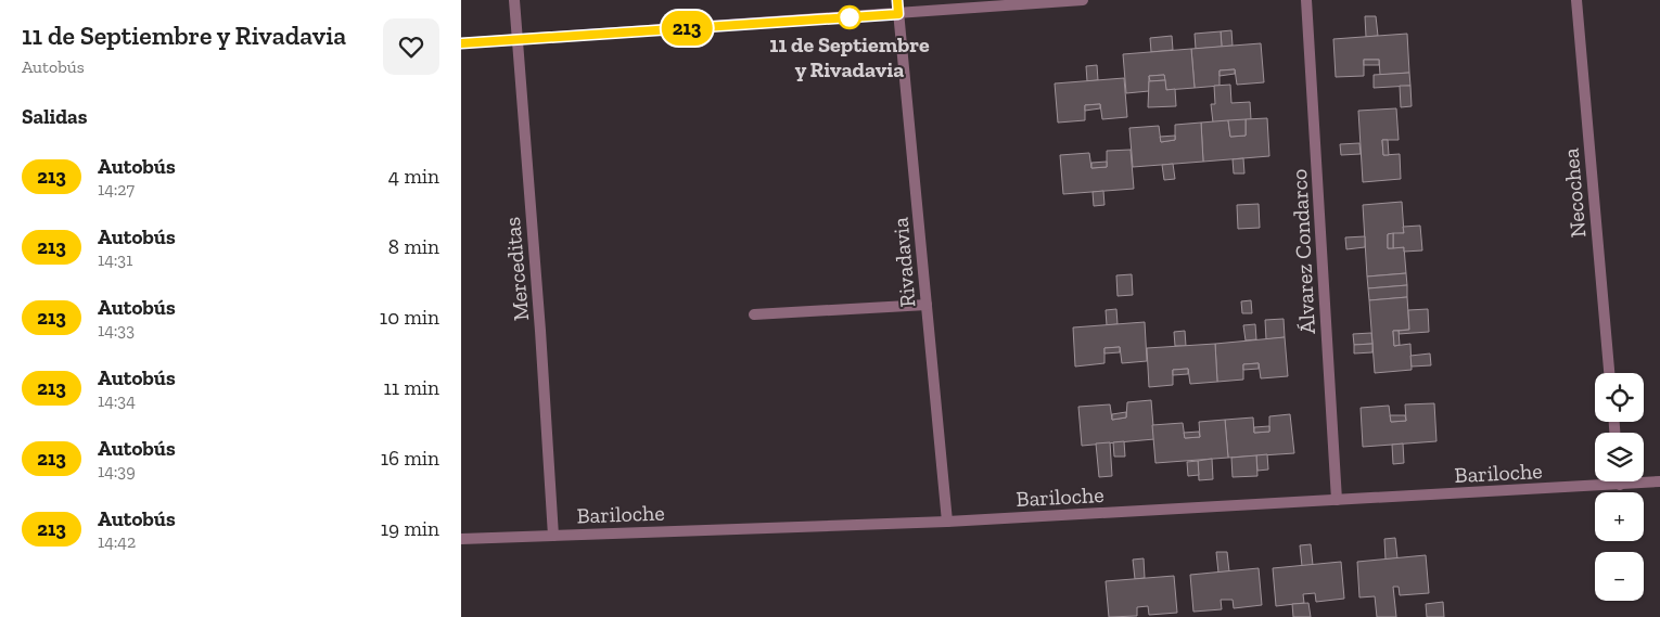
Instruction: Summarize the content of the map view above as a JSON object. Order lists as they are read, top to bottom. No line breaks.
{"streets":{"street":["Necochea","Álvarez Condarco","Rivadavia","Merceditas","Bariloche"]},"crossings":[["Álvarez Condarco","Bariloche"],["Rivadavia","Bariloche"],["Merceditas","Bariloche"]],"places":["11 de Septiembre y Rivadavia"],"lines":["bus line 213"],"page":{"heading":[["11 de Septiembre y Rivadavia","Autobús"],"Salidas"],"on_map":"213","list":[{"mark":"213","name":"Autobús","note":"14:27","value":"4 min"},{"mark":"213","name":"Autobús","note":"14:31","value":"8 min"},{"mark":"213","name":"Autobús","note":"14:33","value":"10 min"},{"mark":"213","name":"Autobús","note":"14:34","value":"11 min"},{"mark":"213","name":"Autobús","note":"14:39","value":"16 min"},{"mark":"213","name":"Autobús","note":"14:42","value":"19 min"}],"map_buttons":["+","−"]}}
